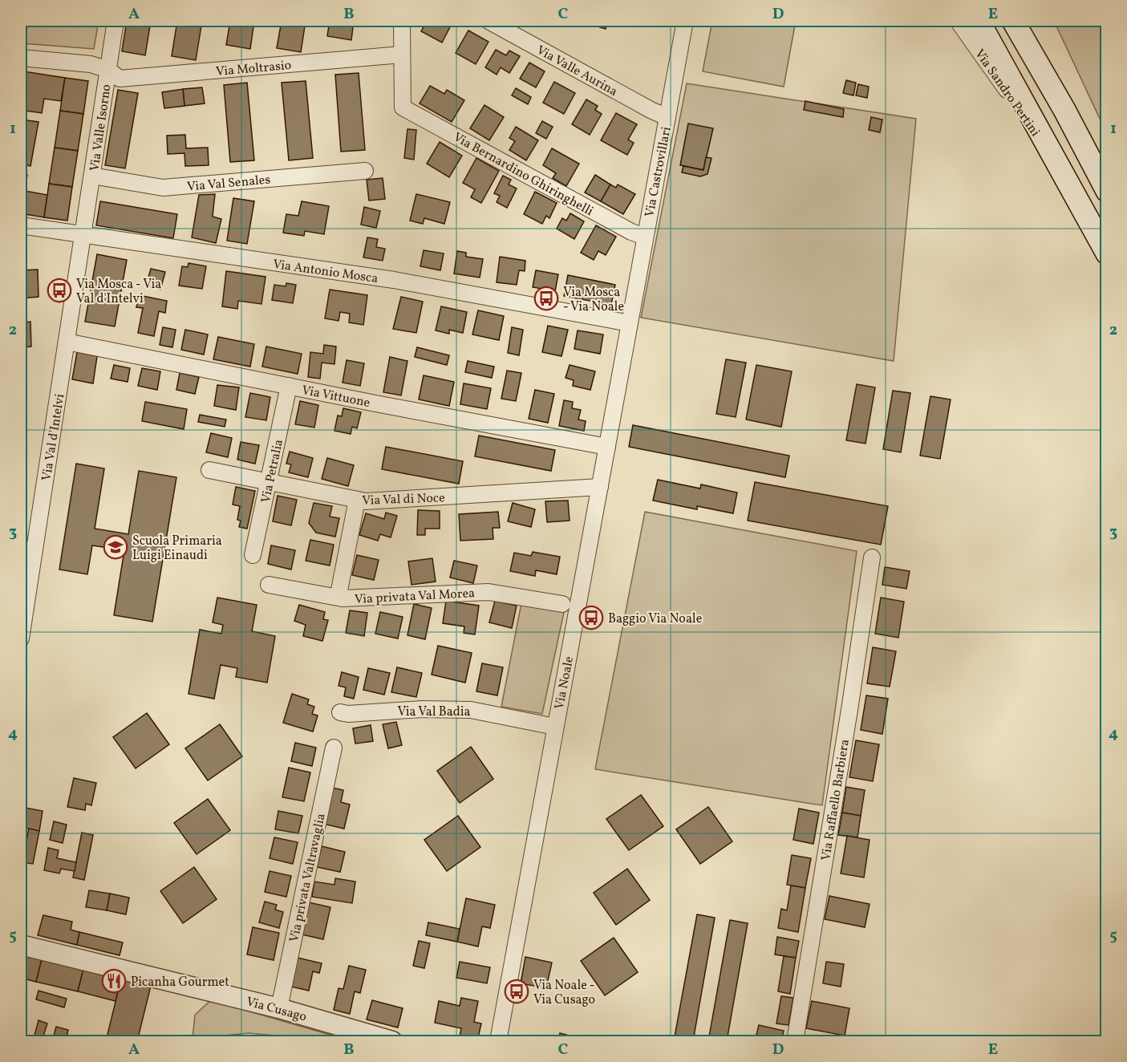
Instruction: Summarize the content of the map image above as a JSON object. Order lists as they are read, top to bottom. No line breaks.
{"streets":{"main road":["Via Sandro Pertini"],"street":["Via Moltrasio","Via Valle Aurina","Via Valle Isorno","Via Castrovillari","Via Bernardino Ghiringhelli","Via Val Senales","Via Antonio Mosca","Via Vittuone","Via Val d'Intelvi","Via Petralia","Via Val di Noce","Via privata Val Morea","Via Noale","Via Val Badia","Via Raffaello Barbiera","Via privata Valtravaglia","Via Cusago"]},"crossings":[["Via Moltrasio","Via Valle Isorno"],["Via Moltrasio","Via Bernardino Ghiringhelli"],["Via Valle Aurina","Via Castrovillari"],["Via Valle Isorno","Via Val Senales"],["Via Valle Isorno","Via Antonio Mosca"],["Via Valle Isorno","Via Val d'Intelvi"],["Via Castrovillari","Via Bernardino Ghiringhelli"],["Via Castrovillari","Via Antonio Mosca"],["Via Castrovillari","Via Noale"],["Via Antonio Mosca","Via Val d'Intelvi"],["Via Antonio Mosca","Via Noale"],["Via Vittuone","Via Val d'Intelvi"],["Via Vittuone","Via Petralia"],["Via Vittuone","Via Noale"],["Via Petralia","Via Val di Noce"],["Via Val di Noce","Via Noale"],["Via Noale","Via Val Badia"],["Via privata Valtravaglia","Via Cusago"]],"places":{"bus stop":["Via Mosca - Via Val d'Intelvi","Via Mosca - Via Noale","Baggio Via Noale","Via Noale - Via Cusago"],"school or university":["Scuola Primaria Luigi Einaudi"],"restaurant":["Picanha Gourmet"]},"grid":{"columns":["A","B","C","D","E"],"rows":["1","2","3","4","5"]}}
